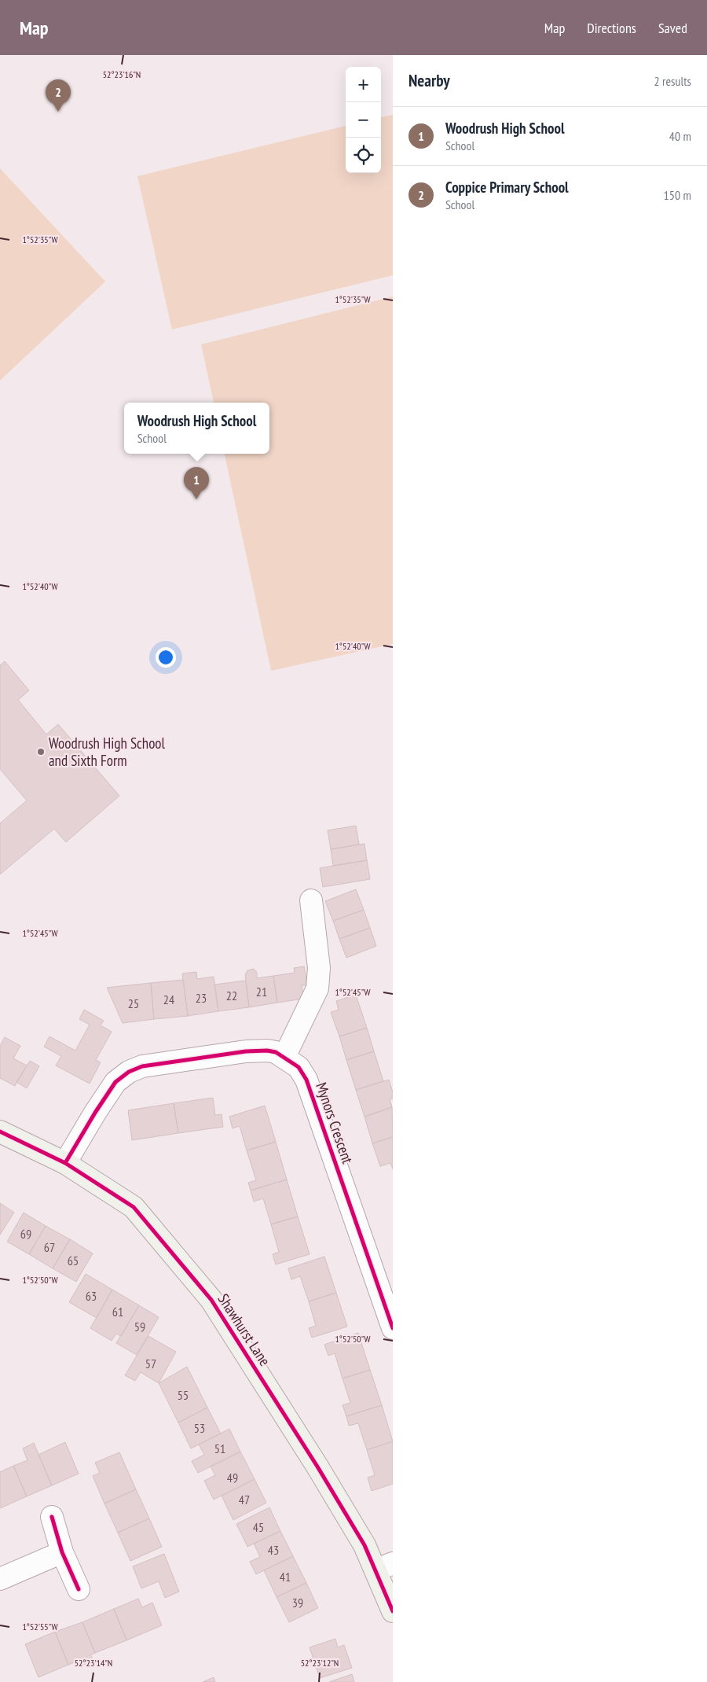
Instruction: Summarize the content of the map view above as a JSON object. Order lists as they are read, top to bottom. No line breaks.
{"streets":{"street":["Mynors Crescent","Shawhurst Lane"]},"crossings":[["Mynors Crescent","Shawhurst Lane"]],"places":["Woodrush High School and Sixth Form"],"house_numbers":["21","22","23","24","25","69","67","65","63","61","59","57","55","53","51","49","47","45","43","41","39"],"page":{"header":"Map","nav":["Map","Directions","Saved"],"heading":["Nearby","2 results"],"map_buttons":["+","−"],"pins":["2","1"],"list":[{"mark":"1","name":"Woodrush High School","note":"School","value":"40 m"},{"mark":"2","name":"Coppice Primary School","note":"School","value":"150 m"}],"popup":["Woodrush High School","School"]},"coordinates":["52°23'16\"N","1°52'35\"W","1°52'40\"W","1°52'45\"W","1°52'50\"W","1°52'55\"W","52°23'14\"N","52°23'12\"N"]}
